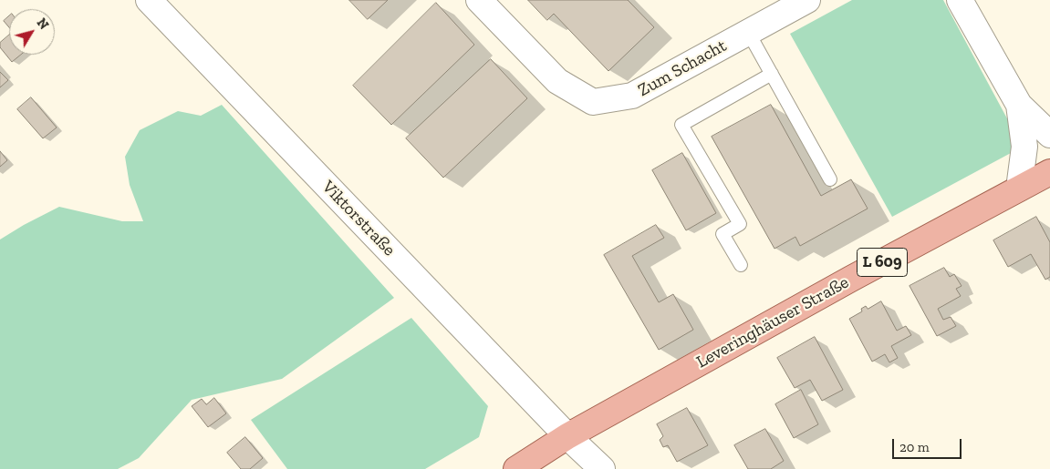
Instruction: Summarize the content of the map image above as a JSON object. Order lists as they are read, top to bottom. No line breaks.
{"streets":{"main road":["L 609","Leveringhäuser Straße"],"street":["Zum Schacht","Viktorstraße"]},"crossings":[["Viktorstraße","L 609"],["Viktorstraße","Leveringhäuser Straße"],["L 609","Leveringhäuser Straße"]],"scale_bar":"20 m","north":"top right"}
